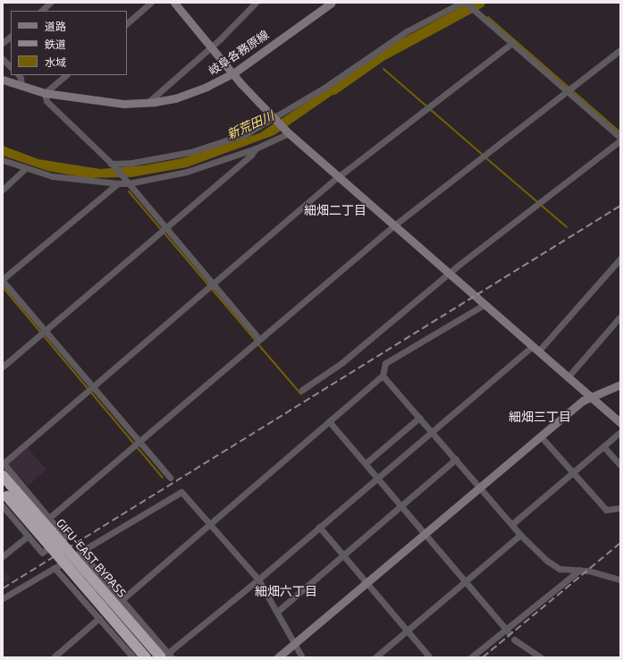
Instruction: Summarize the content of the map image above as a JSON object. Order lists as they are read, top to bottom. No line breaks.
{"streets":{"highway":["GIFU-EAST BYPASS"],"street":["岐阜各務原線"]},"districts":["細畑二丁目","細畑三丁目","細畑六丁目"],"water":["新荒田川"],"legend":["道路","鉄道","水域"]}
